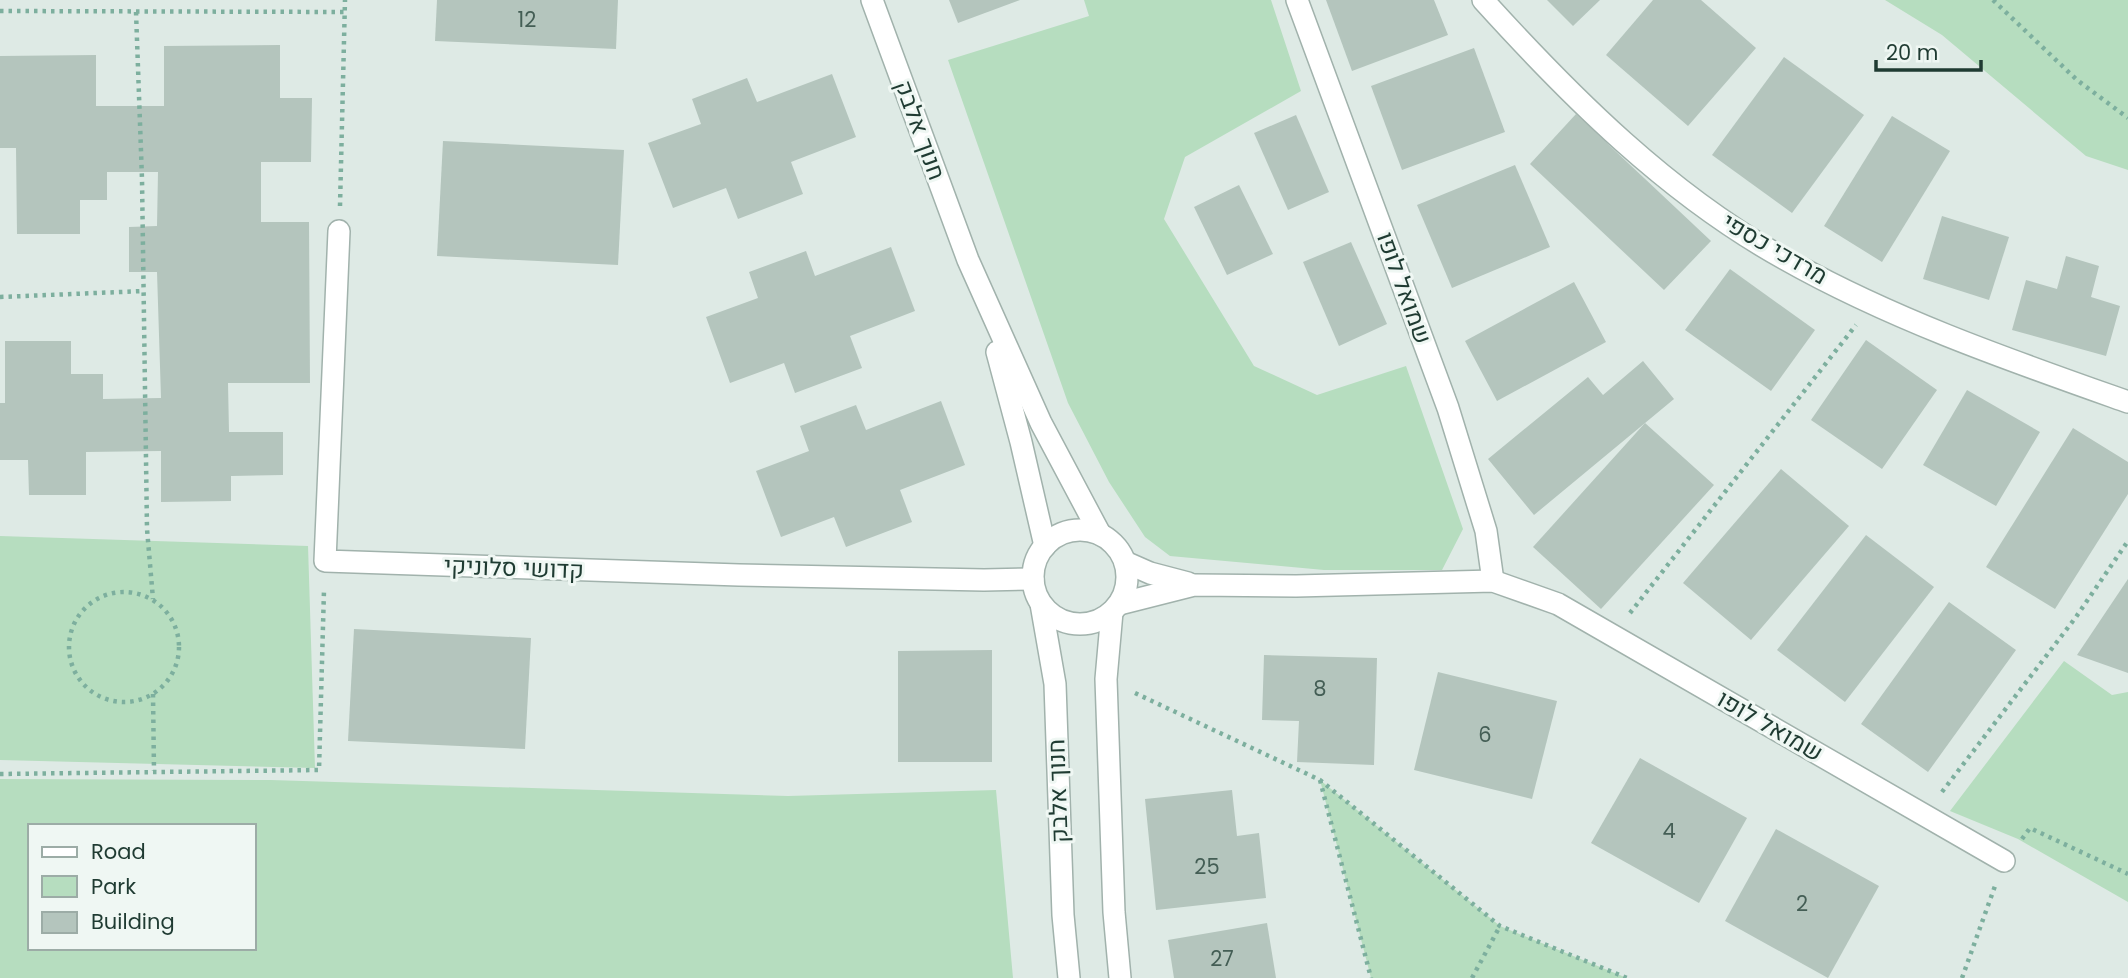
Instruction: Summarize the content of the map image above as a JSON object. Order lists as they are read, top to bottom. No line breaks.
{"streets":{"street":["חנוך אלבק","מרדכי כספי","שמואל לופו","קדושי סלוניקי"]},"crossings":[["חנוך אלבק","שמואל לופו"],["חנוך אלבק","קדושי סלוניקי"],["שמואל לופו","קדושי סלוניקי"]],"house_numbers":["12","8","6","4","25","2","27"],"legend":["Road","Park","Building"],"scale_bar":"20 m"}
